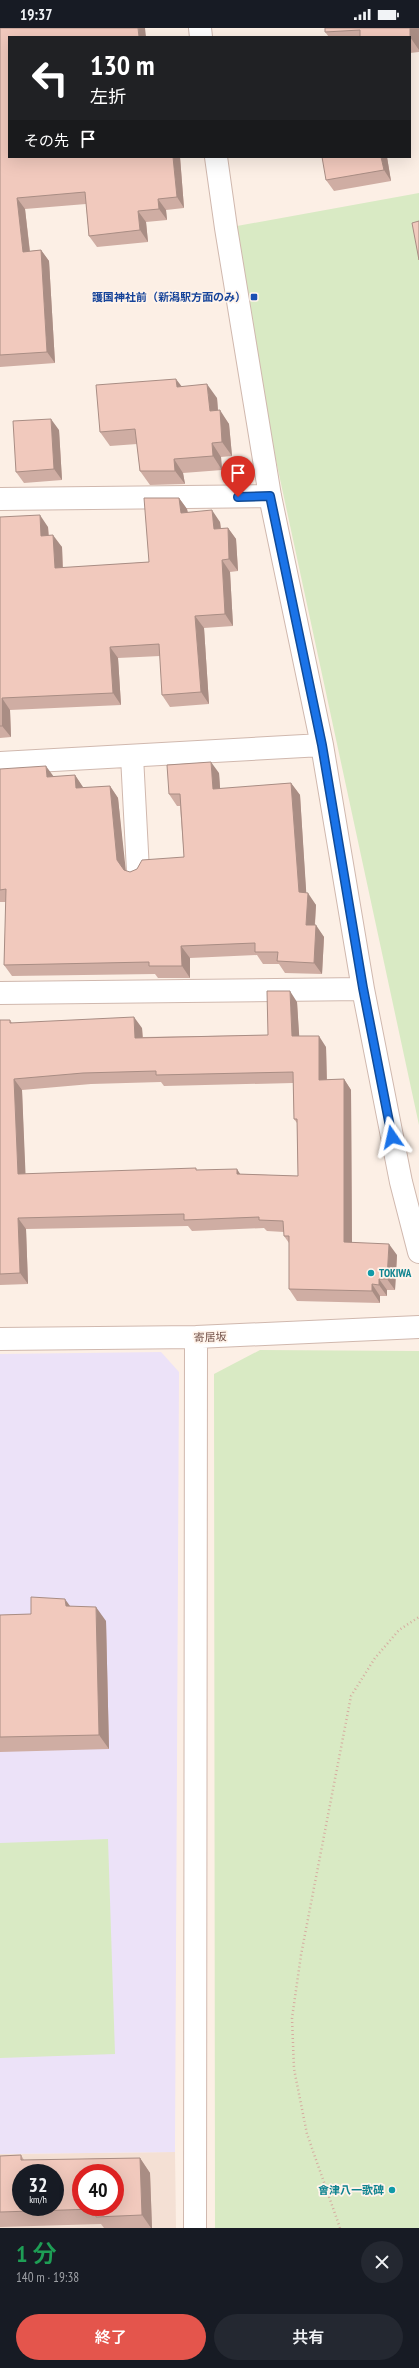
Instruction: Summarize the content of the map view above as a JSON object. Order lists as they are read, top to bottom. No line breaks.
{"streets":{"street":["寄居坂"]},"places":{"transit":["護国神社前（新潟駅方面のみ）"],"other":["TOKIWA","會津八一歌碑"]},"page":{"status":"19:37","turn":["130 m","左折"],"then":"その先","speed":"32 km/h","limit":"40","heading":["1 分","140 m · 19:38"],"buttons":["終了","共有"]}}
